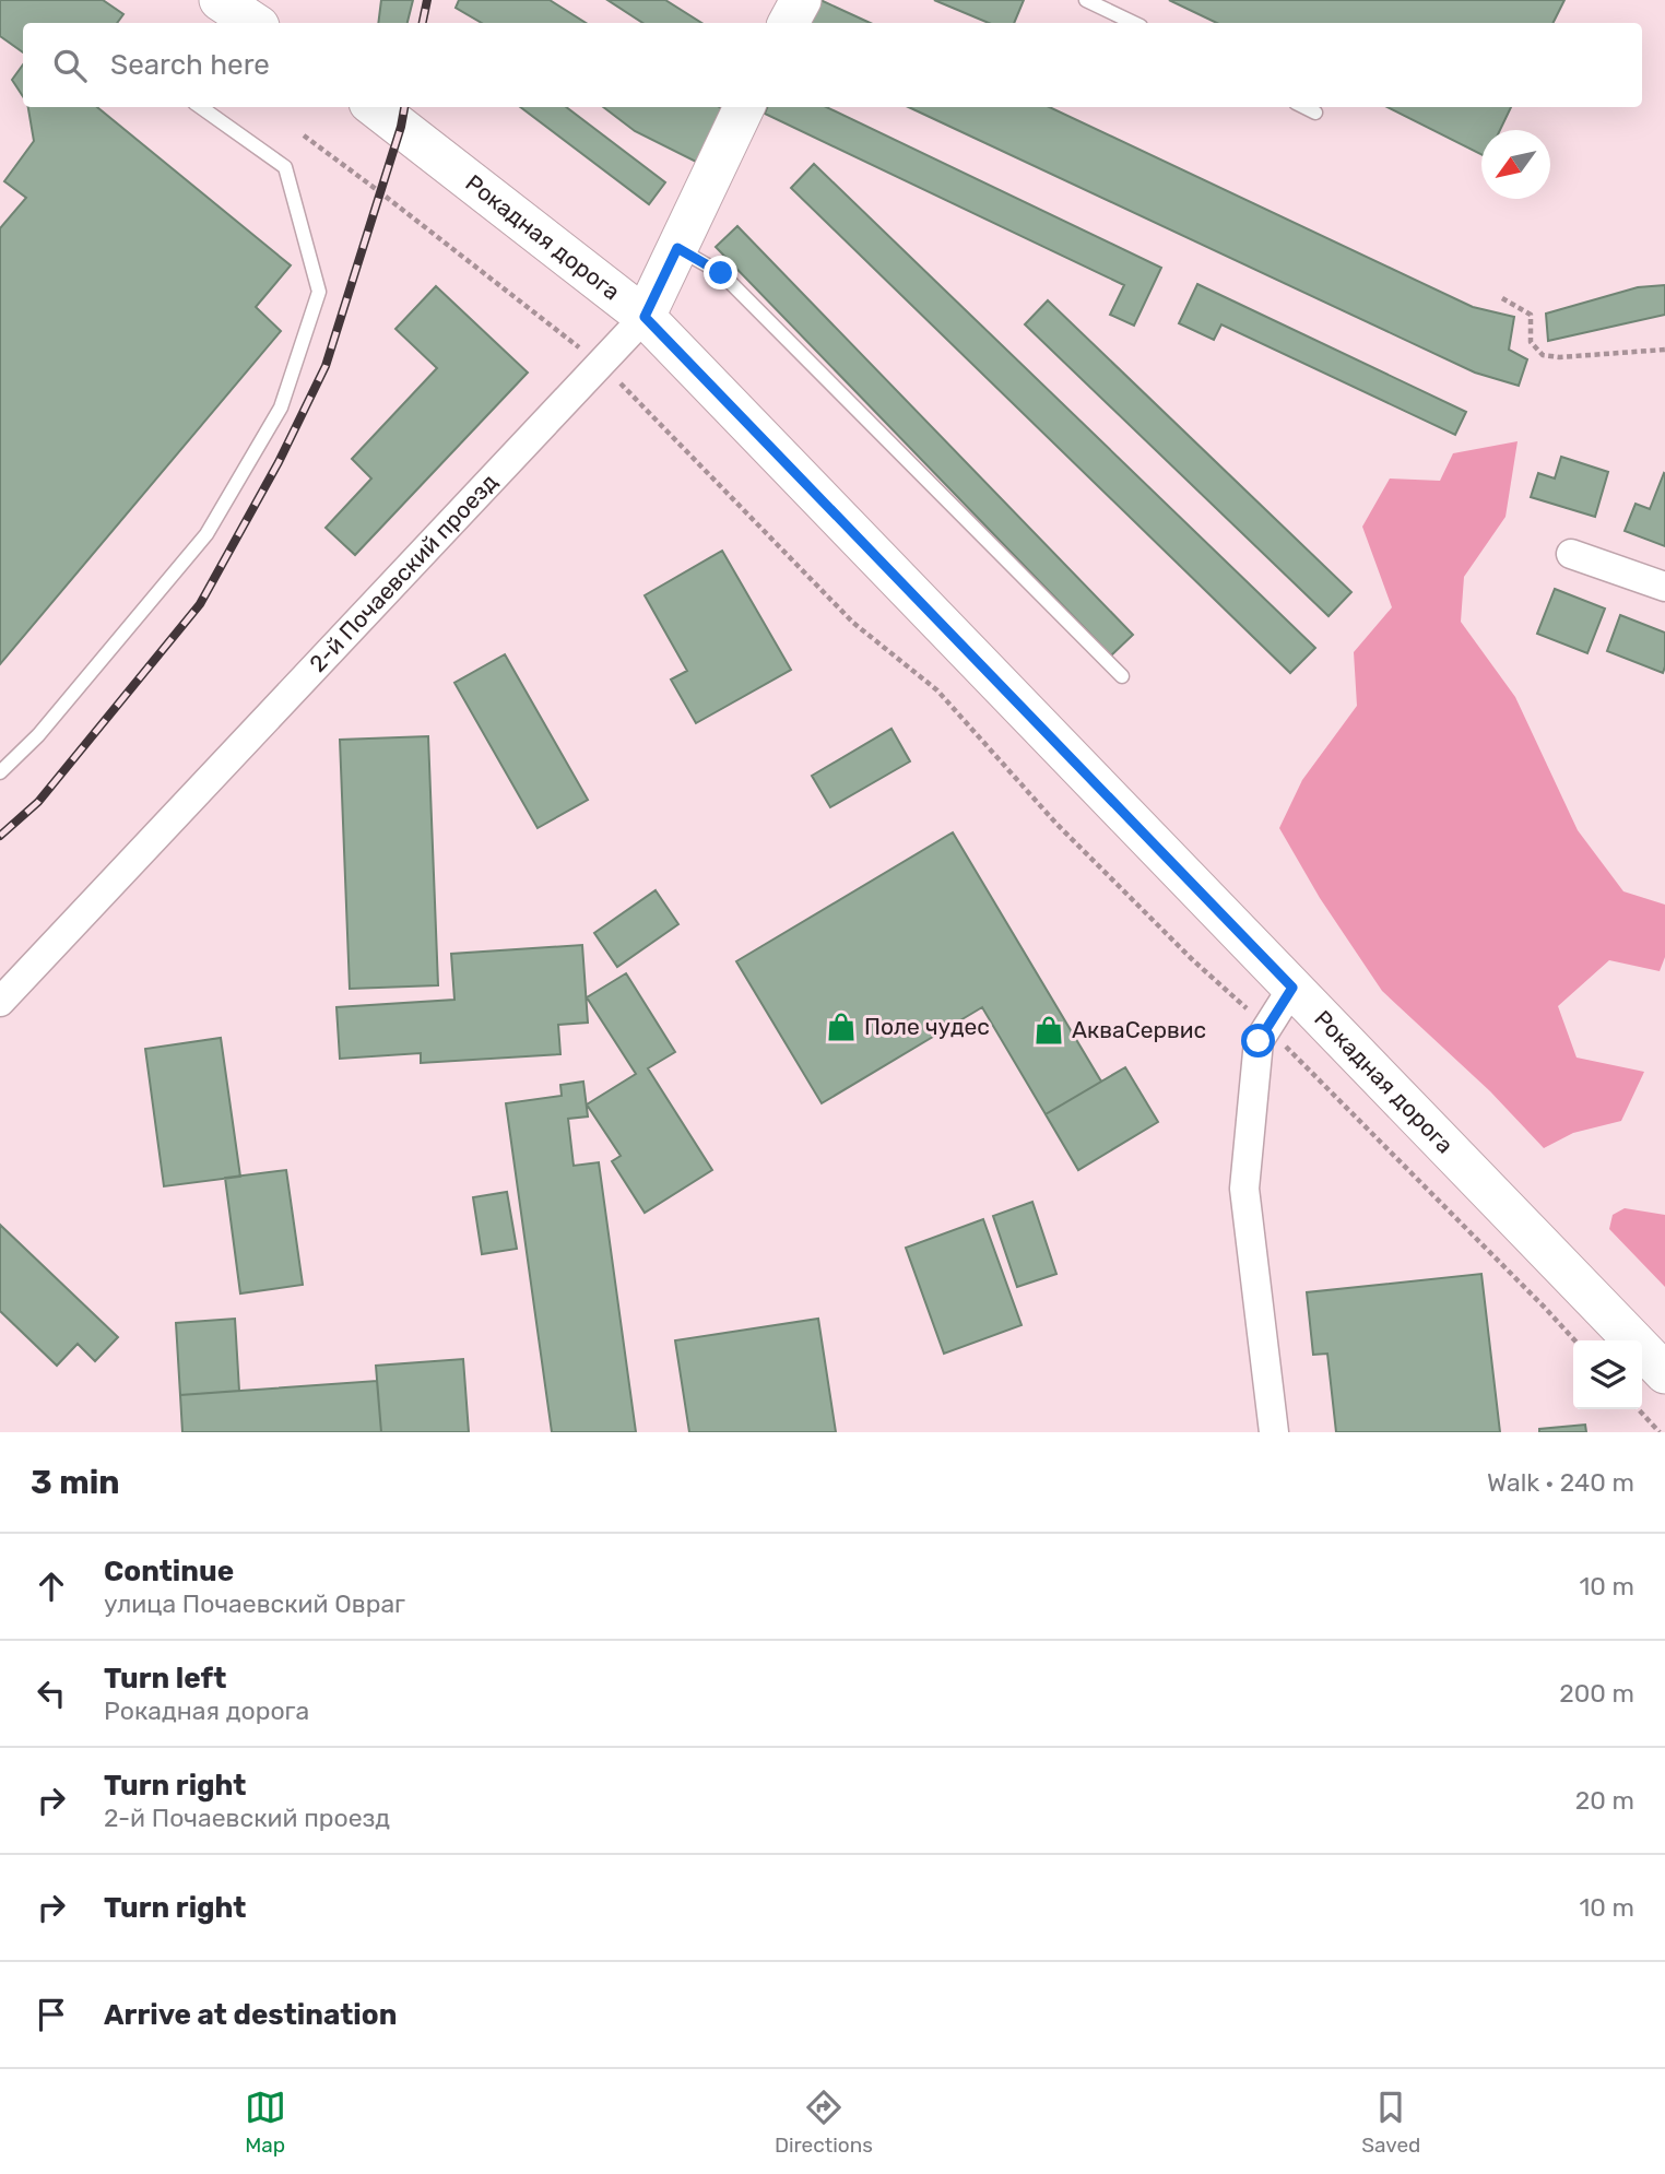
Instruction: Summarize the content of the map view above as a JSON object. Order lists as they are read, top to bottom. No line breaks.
{"streets":{"main road":["Рокадная дорога","2-й Почаевский проезд"]},"crossings":[["Рокадная дорога","2-й Почаевский проезд"]],"places":{"shop":["Поле чудес","АкваСервис"]},"north":"bottom left","page":{"search":"Search here","heading":["3 min","Walk · 240 m"],"list":[["Continue","улица Почаевский Овраг","10 m"],["Turn left","Рокадная дорога","200 m"],["Turn right","2-й Почаевский проезд","20 m"],["Turn right","10 m"],"Arrive at destination"],"nav":["Map","Directions","Saved"]}}
